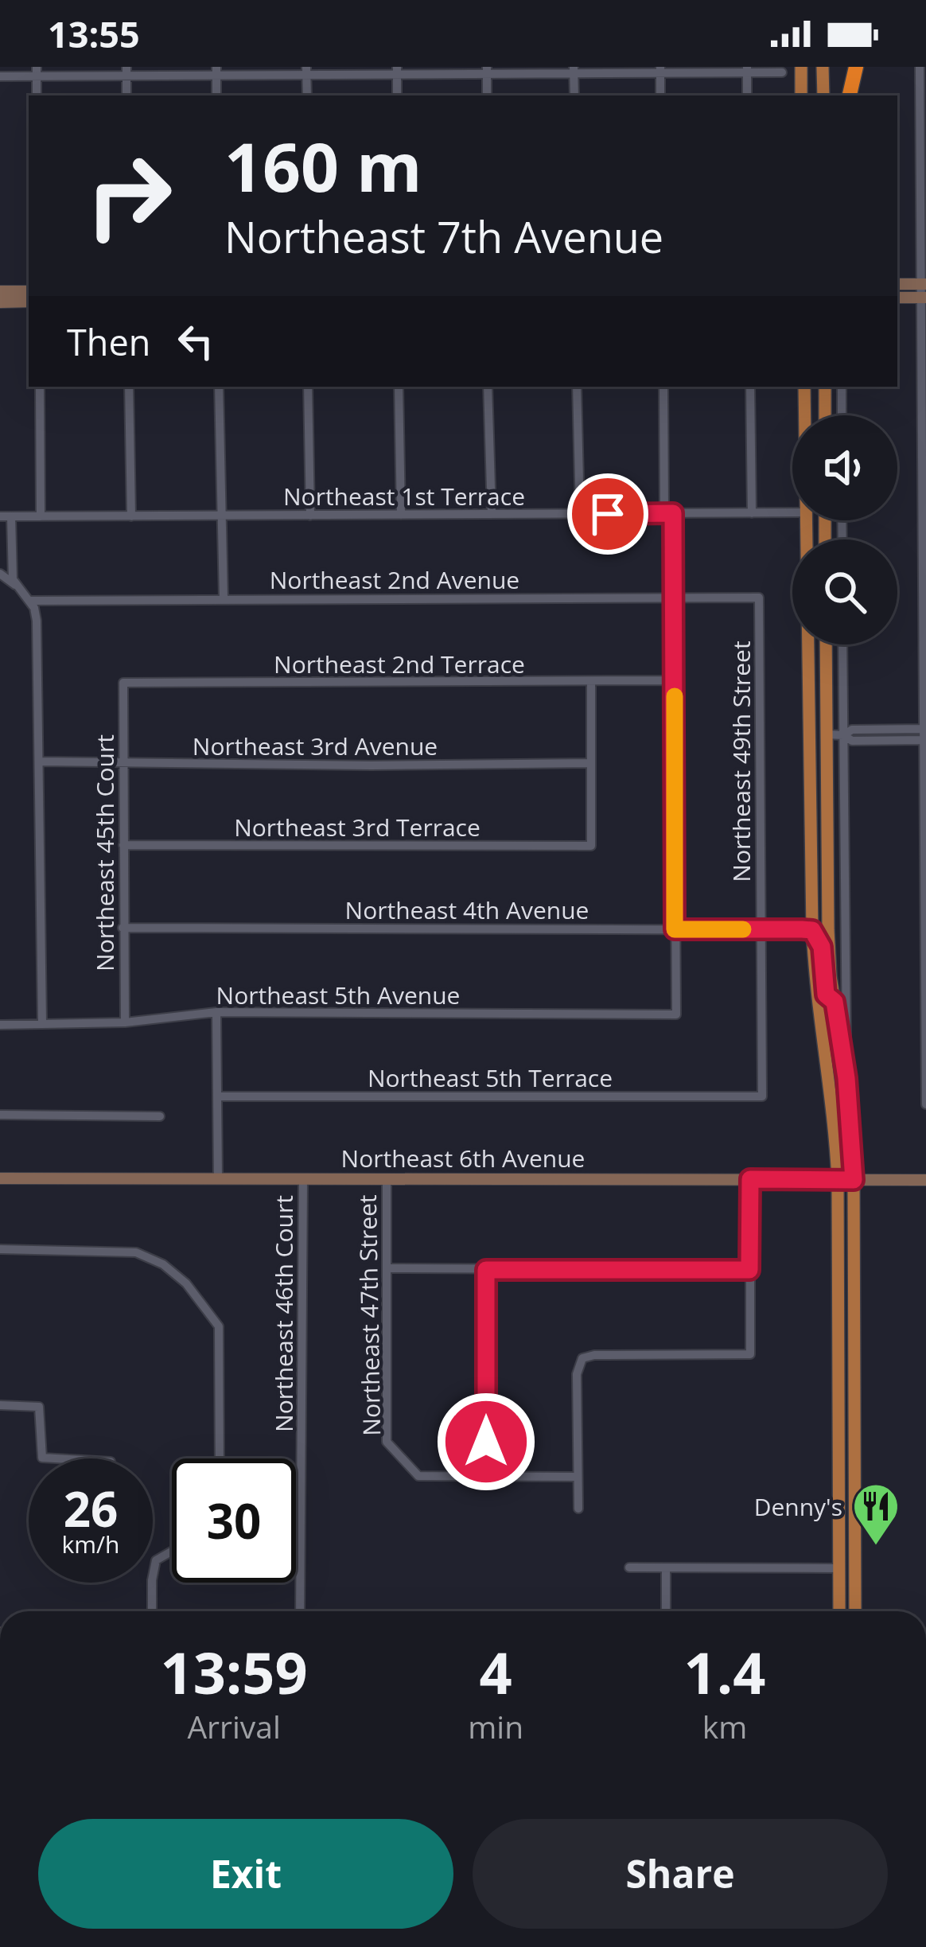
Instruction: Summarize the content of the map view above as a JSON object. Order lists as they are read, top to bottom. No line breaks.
{"streets":{"street":["Northeast 1st Terrace","Northeast 2nd Avenue","Northeast 2nd Terrace","Northeast 3rd Avenue","Northeast 49th Street","Northeast 3rd Terrace","Northeast 45th Court","Northeast 4th Avenue","Northeast 5th Avenue","Northeast 5th Terrace","Northeast 6th Avenue","Northeast 46th Court","Northeast 47th Street"]},"crossings":[["Northeast 2nd Avenue","Northeast 49th Street"],["Northeast 2nd Terrace","Northeast 45th Court"],["Northeast 3rd Avenue","Northeast 3rd Terrace"],["Northeast 3rd Avenue","Northeast 45th Court"],["Northeast 49th Street","Northeast 4th Avenue"],["Northeast 49th Street","Northeast 5th Terrace"],["Northeast 3rd Terrace","Northeast 45th Court"],["Northeast 45th Court","Northeast 4th Avenue"],["Northeast 45th Court","Northeast 5th Avenue"],["Northeast 4th Avenue","Northeast 5th Avenue"],["Northeast 6th Avenue","Northeast 46th Court"],["Northeast 6th Avenue","Northeast 47th Street"]],"places":{"restaurant":["Denny's"]},"page":{"status":"13:55","turn":["160 m","Northeast 7th Avenue"],"then":"Then","speed":"26 km/h","limit":"30","eta":["13:59","Arrival","4","min","1.4","km"],"buttons":["Exit","Share"]}}
